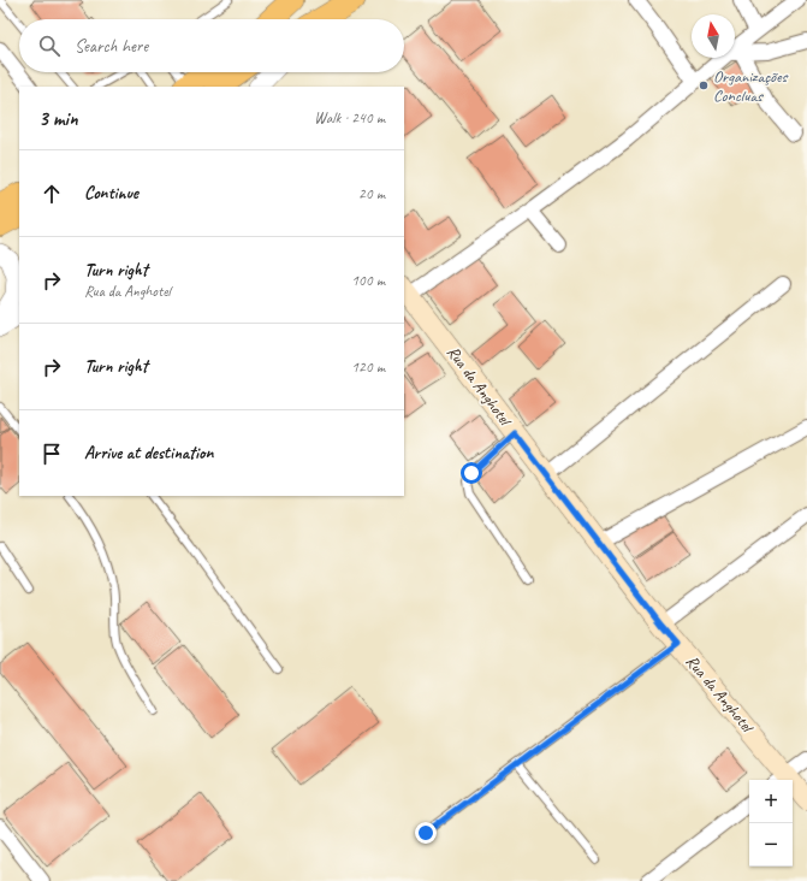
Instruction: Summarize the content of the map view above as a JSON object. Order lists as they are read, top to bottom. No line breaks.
{"streets":{"main road":["Rua da Anghotel"]},"places":["Organizações Concluas"],"north":"top","page":{"search":"Search here","heading":["3 min","Walk · 240 m"],"list":[["Continue","20 m"],["Turn right","Rua da Anghotel","100 m"],["Turn right","120 m"],"Arrive at destination"],"map_buttons":["+","−"]}}
